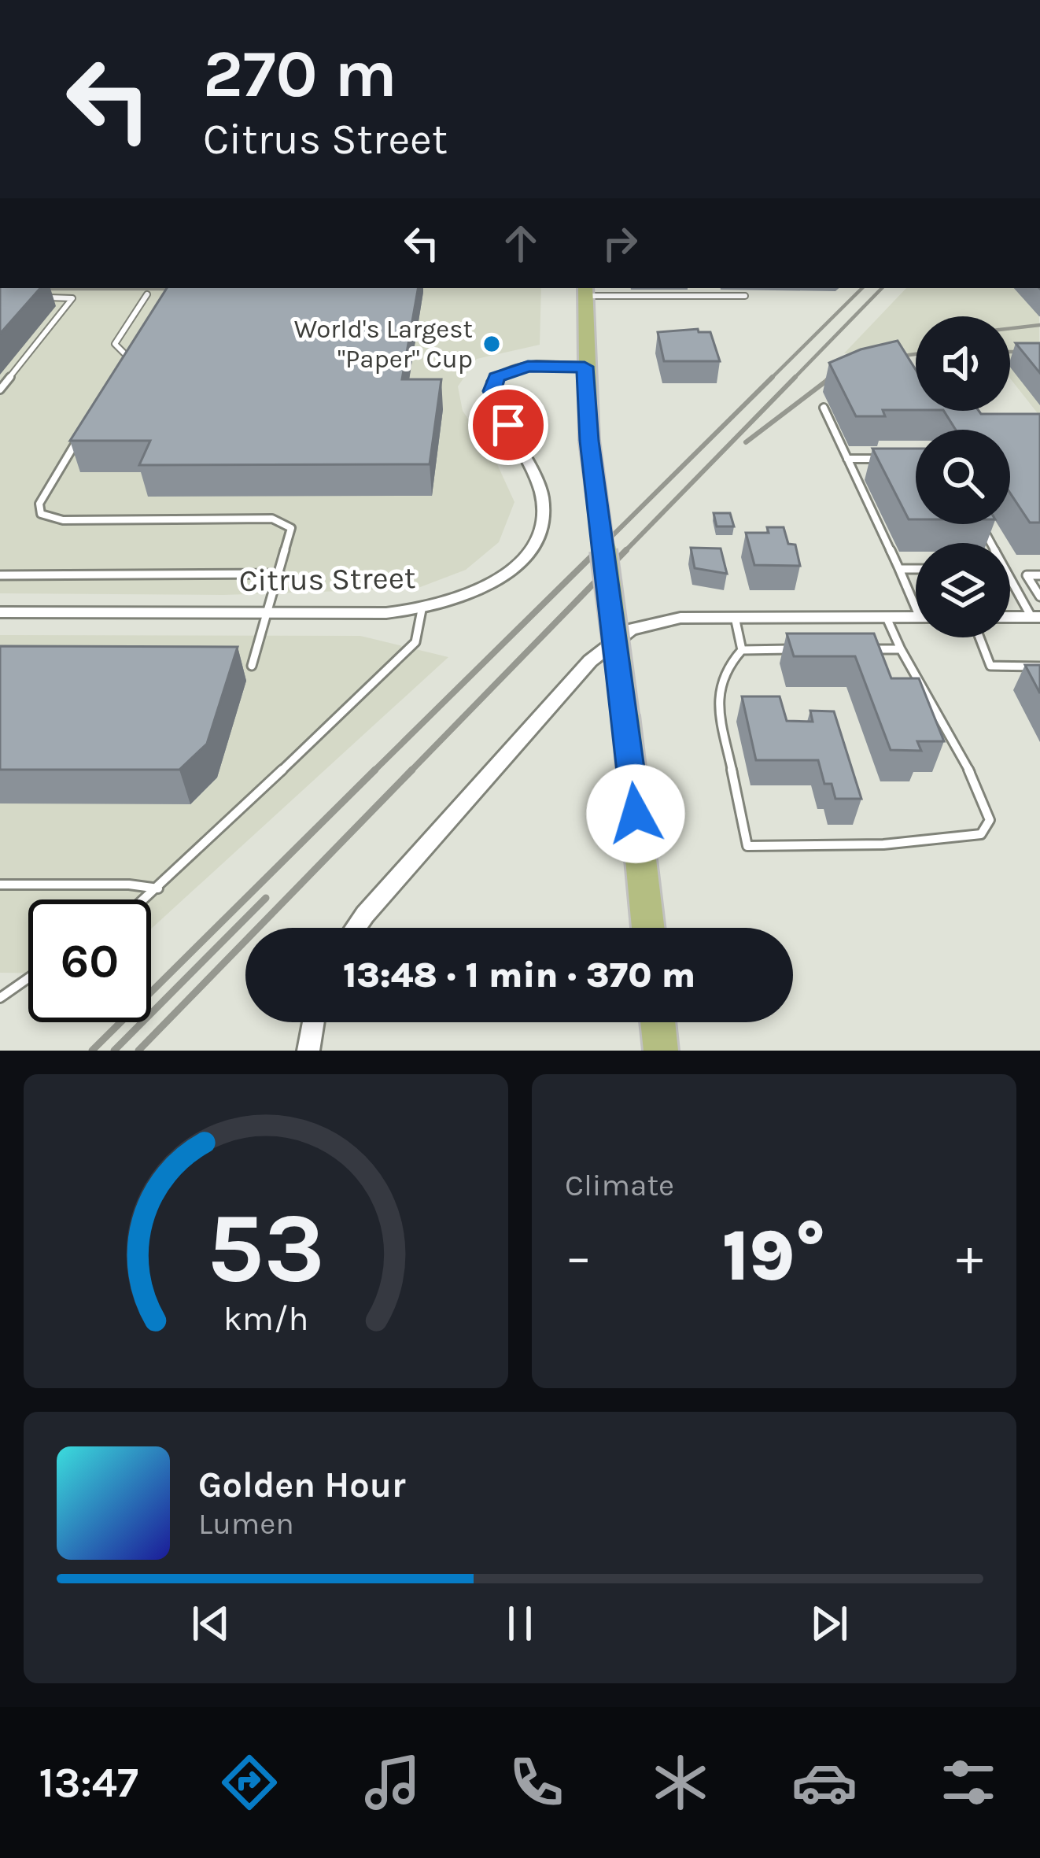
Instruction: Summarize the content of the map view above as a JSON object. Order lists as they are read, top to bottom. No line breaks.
{"streets":{"street":["Citrus Street"]},"places":["World's Largest \"Paper\" Cup"],"page":{"turn":["270 m","Citrus Street"],"limit":"60","trip":"13:48 · 1 min · 370 m","tile":"Climate","heat":["−","19°","+"],"song":["Golden Hour","Lumen"],"tabs":"13:47","gauge":["53","km/h"]}}
